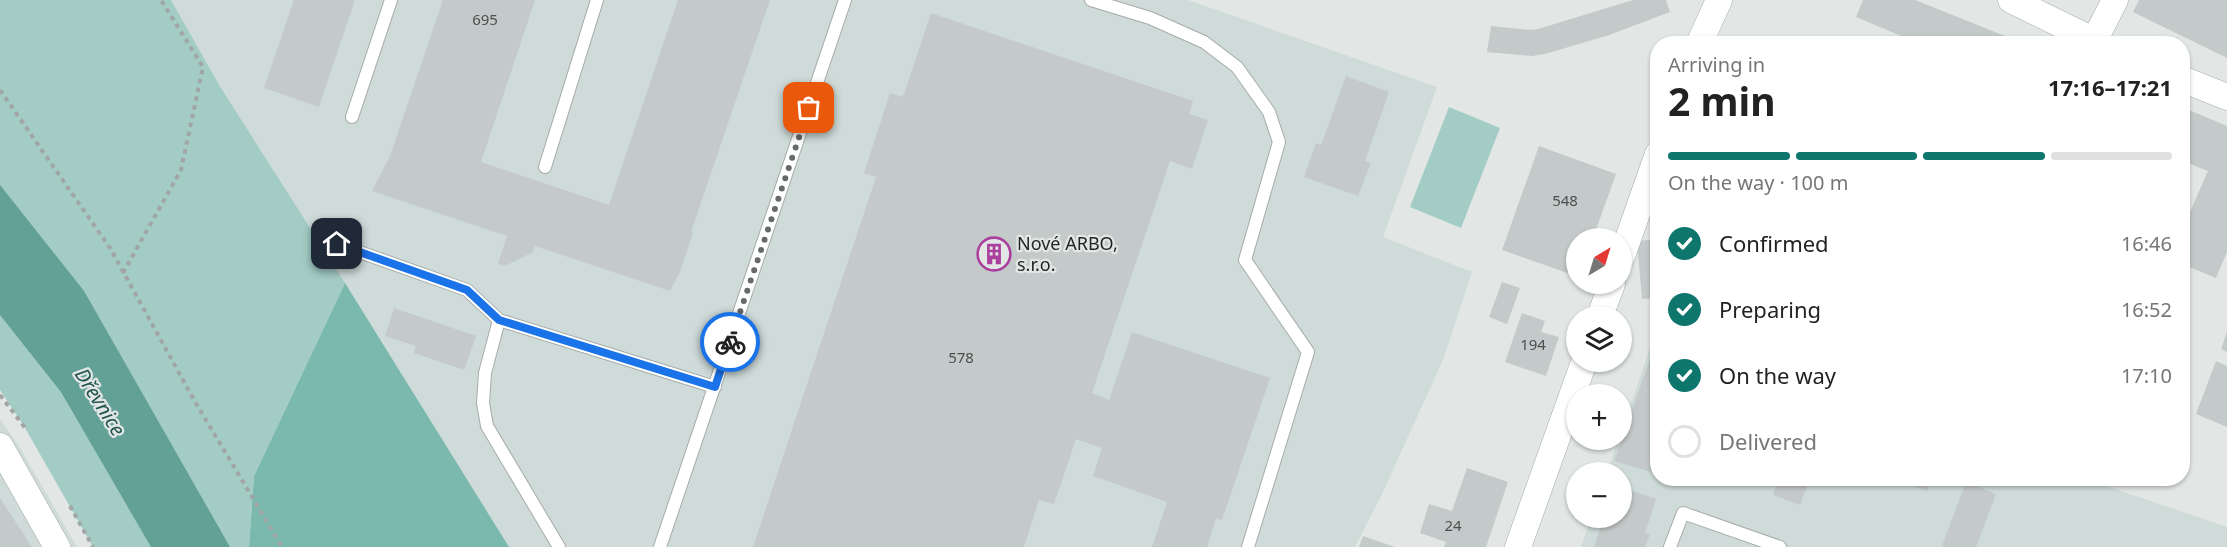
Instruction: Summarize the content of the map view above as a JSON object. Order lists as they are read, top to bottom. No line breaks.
{"water":["Dřevnice"],"places":{"building":["Nové ARBO, s.r.o."]},"house_numbers":["695","548","194","578","24"],"north":"top right","page":{"heading":["2 min","Arriving in","17:16–17:21"],"bar":"On the way · 100 m","list":[["Confirmed","16:46"],["Preparing","16:52"],["On the way","17:10"],"Delivered"],"map_buttons":["+","−"]}}
